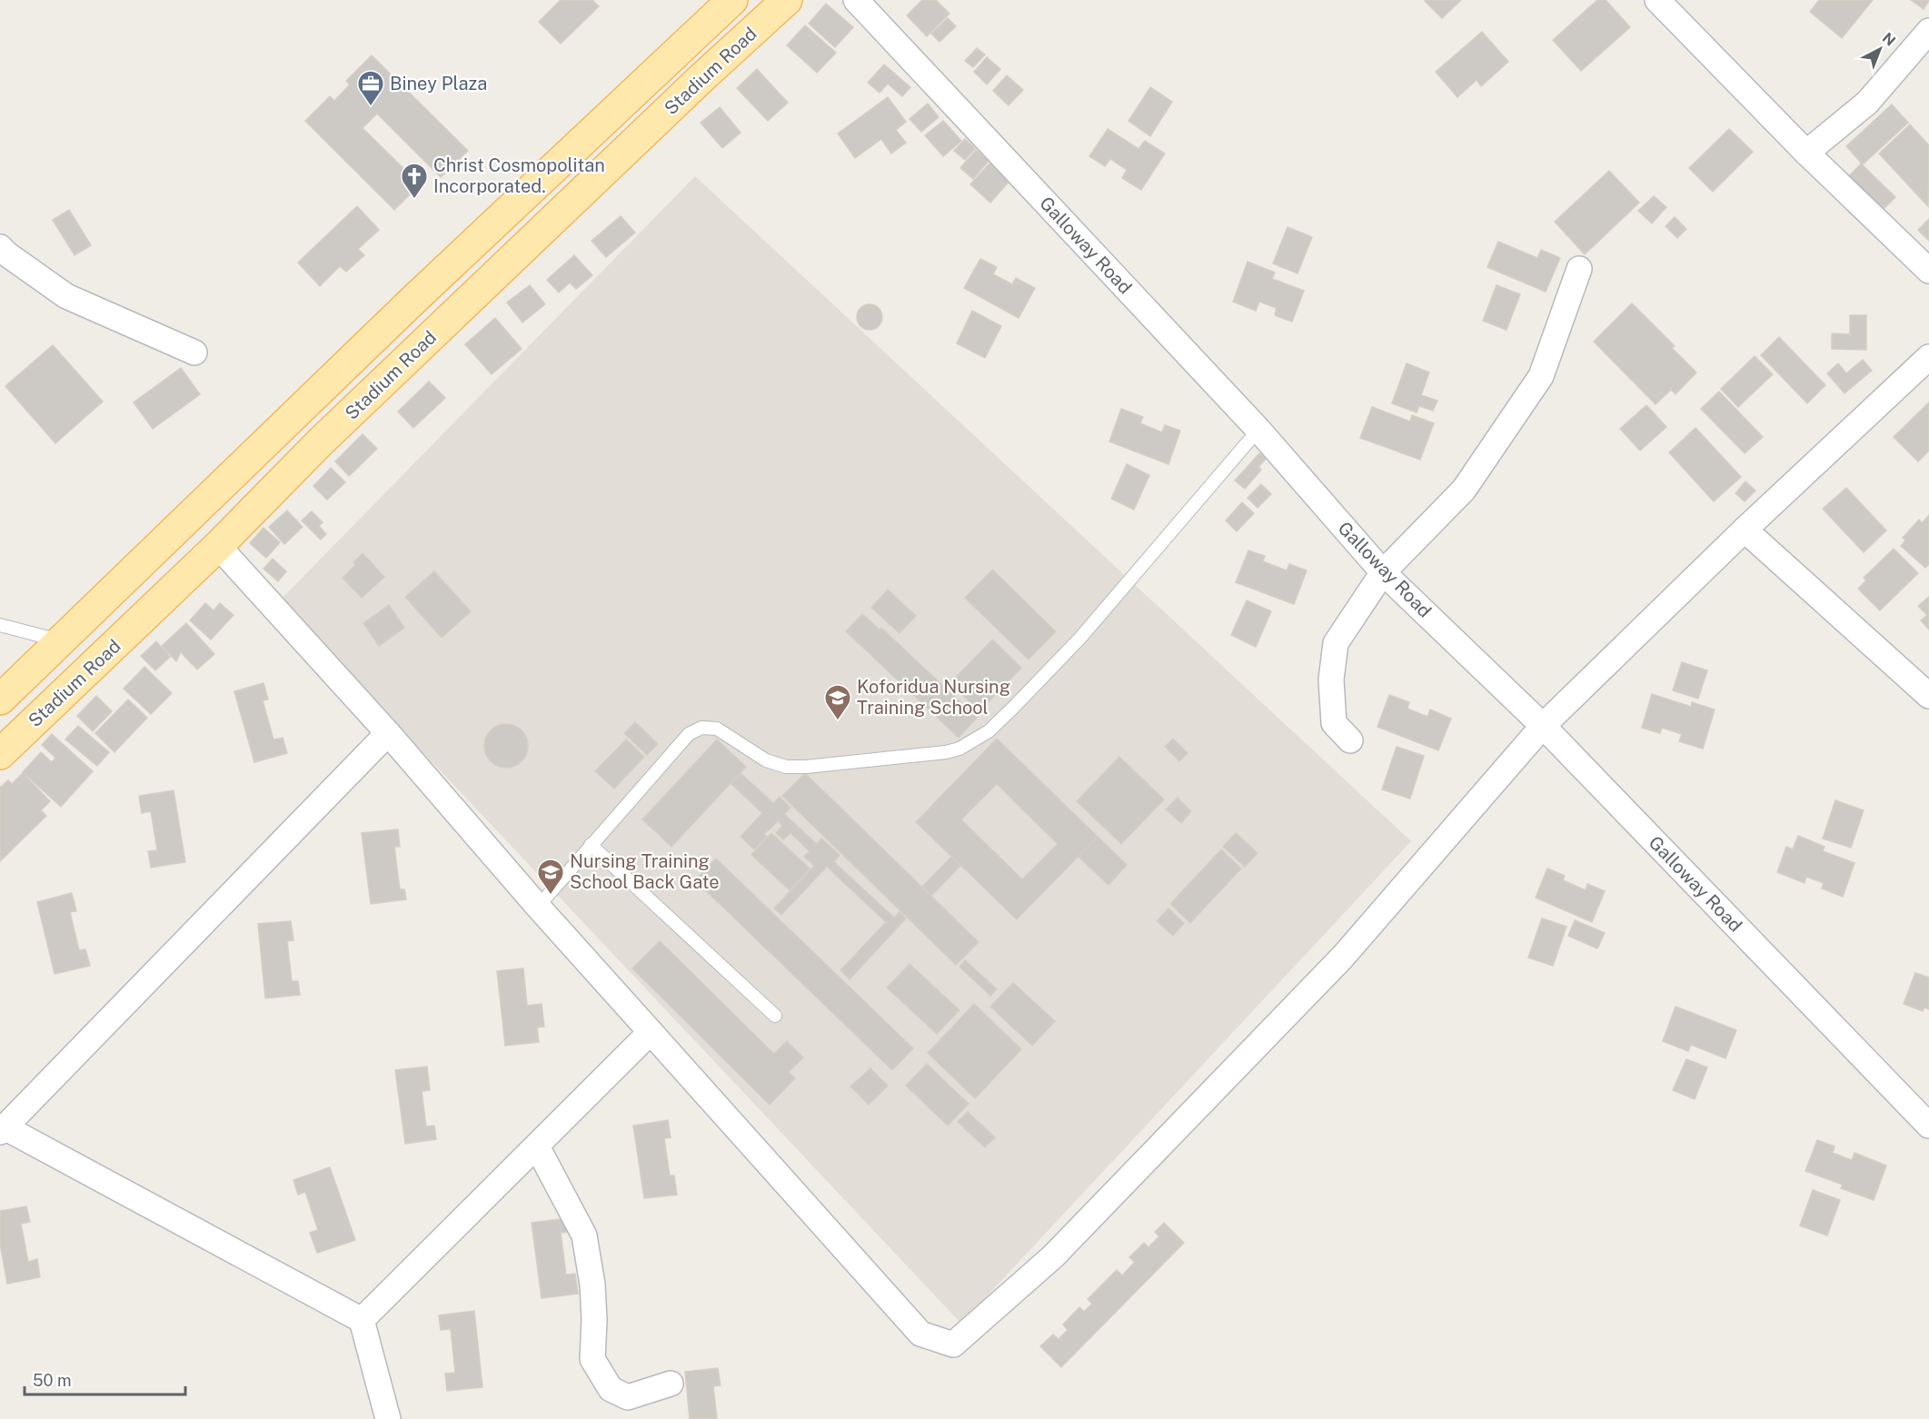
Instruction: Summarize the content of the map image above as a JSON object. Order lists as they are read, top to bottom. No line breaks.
{"streets":{"main road":["Stadium Road"],"street":["Galloway Road"]},"places":{"office":["Biney Plaza"],"church":["Christ Cosmopolitan Incorporated."],"school or university":["Koforidua Nursing Training School","Nursing Training School Back Gate"]},"scale_bar":"50 m","north":"top right"}
